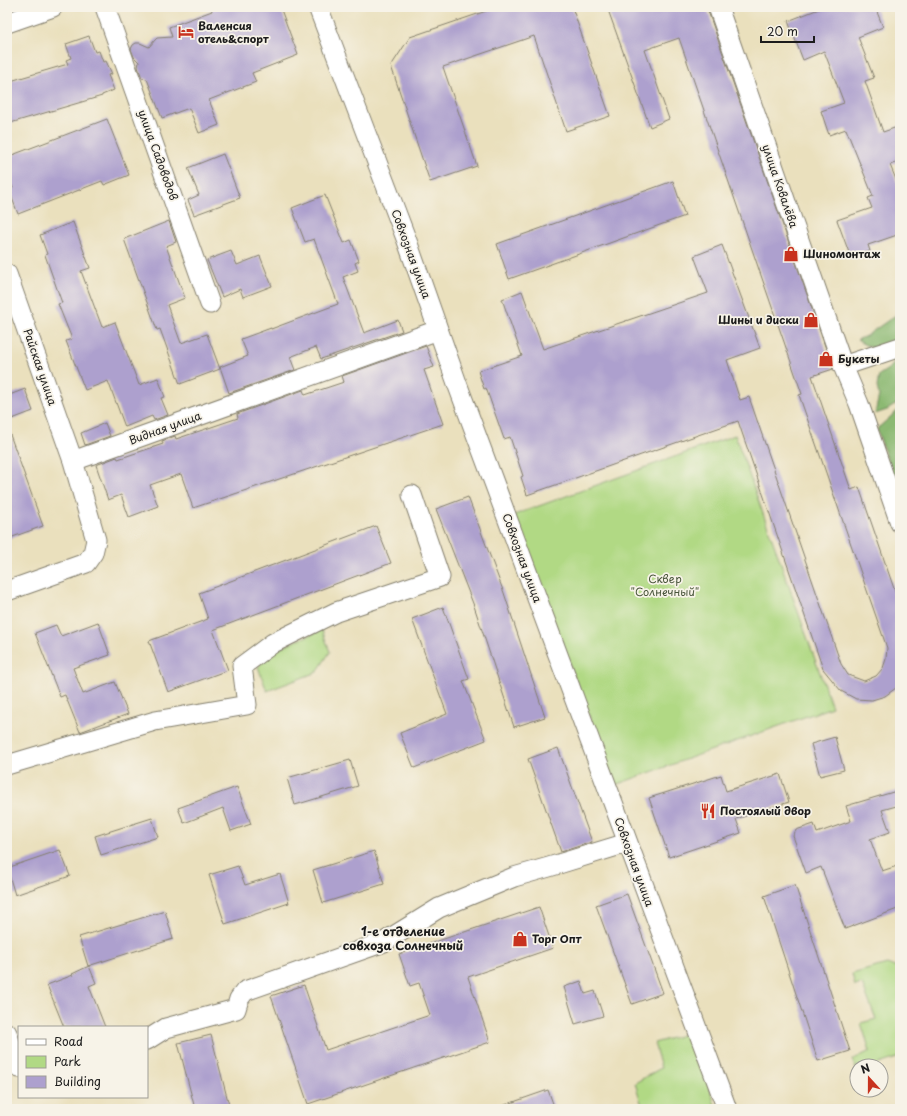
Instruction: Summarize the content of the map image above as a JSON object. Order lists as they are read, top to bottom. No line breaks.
{"streets":{"street":["улица Садоводов","улица Ковалёва","Совхозная улица","Райская улица","Видная улица"]},"crossings":[["Совхозная улица","Видная улица"],["Райская улица","Видная улица"]],"districts":["1-е отделение совхоза Солнечный"],"parks":["Сквер \"Солнечный\""],"places":{"hotel":["Валенсия отель&спорт"],"shop":["Шиномонтаж","Шины и диски","Букеты","Торг Опт"],"restaurant":["Постоялый двор"]},"legend":["Road","Park","Building"],"scale_bar":"20 m","north":"top"}
